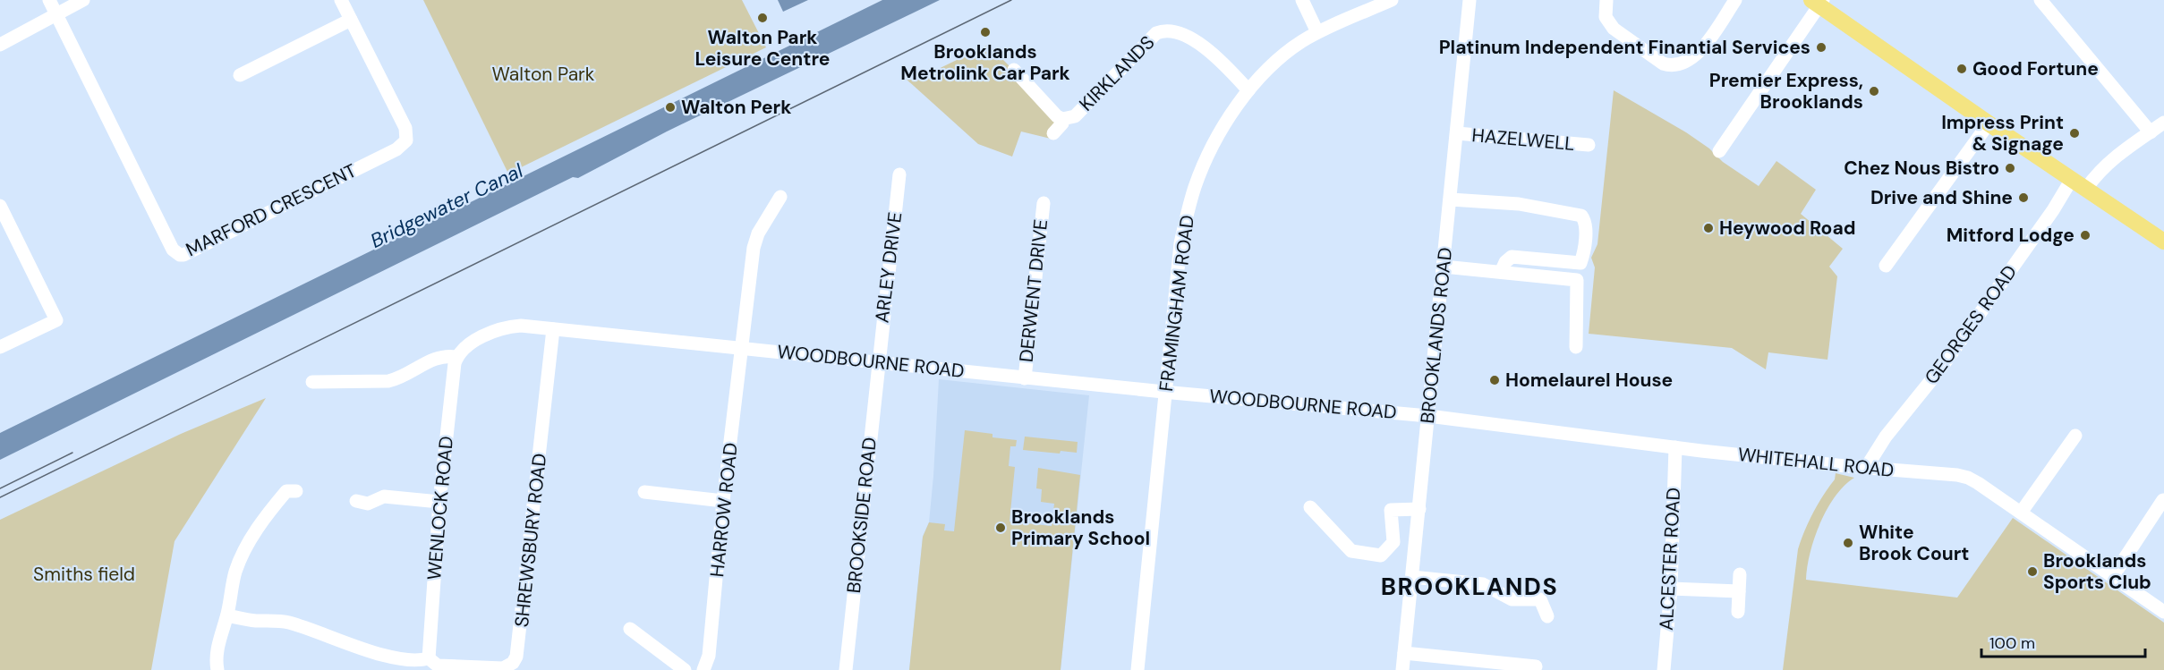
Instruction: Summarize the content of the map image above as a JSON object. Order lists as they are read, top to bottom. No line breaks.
{"streets":{"street":["KIRKLANDS","HAZELWELL","MARFORD CRESCENT","ARLEY DRIVE","DERWENT DRIVE","FRAMINGHAM ROAD","GEORGES ROAD","BROOKLANDS ROAD","WOODBOURNE ROAD","WHITEHALL ROAD","WENLOCK ROAD","HARROW ROAD","BROOKSIDE ROAD","SHREWSBURY ROAD","ALCESTER ROAD"]},"crossings":[["KIRKLANDS","FRAMINGHAM ROAD"],["HAZELWELL","BROOKLANDS ROAD"],["ARLEY DRIVE","WOODBOURNE ROAD"],["ARLEY DRIVE","BROOKSIDE ROAD"],["DERWENT DRIVE","WOODBOURNE ROAD"],["FRAMINGHAM ROAD","WOODBOURNE ROAD"],["GEORGES ROAD","WHITEHALL ROAD"],["BROOKLANDS ROAD","WOODBOURNE ROAD"],["BROOKLANDS ROAD","WHITEHALL ROAD"],["WOODBOURNE ROAD","WHITEHALL ROAD"],["WOODBOURNE ROAD","WENLOCK ROAD"],["WOODBOURNE ROAD","HARROW ROAD"],["WOODBOURNE ROAD","BROOKSIDE ROAD"],["WOODBOURNE ROAD","SHREWSBURY ROAD"],["WHITEHALL ROAD","ALCESTER ROAD"],["WENLOCK ROAD","SHREWSBURY ROAD"]],"districts":["BROOKLANDS"],"water":["Bridgewater Canal"],"parks":["Walton Park","Smiths field"],"places":["Walton Park Leisure Centre","Brooklands Metrolink Car Park","Platinum Independent Finantial Services","Good Fortune","Premier Express, Brooklands","Walton Perk","Impress Print & Signage","Chez Nous Bistro","Drive and Shine","Heywood Road","Mitford Lodge","Homelaurel House","Brooklands Primary School","White Brook Court","Brooklands Sports Club"],"scale_bar":"100 m"}
